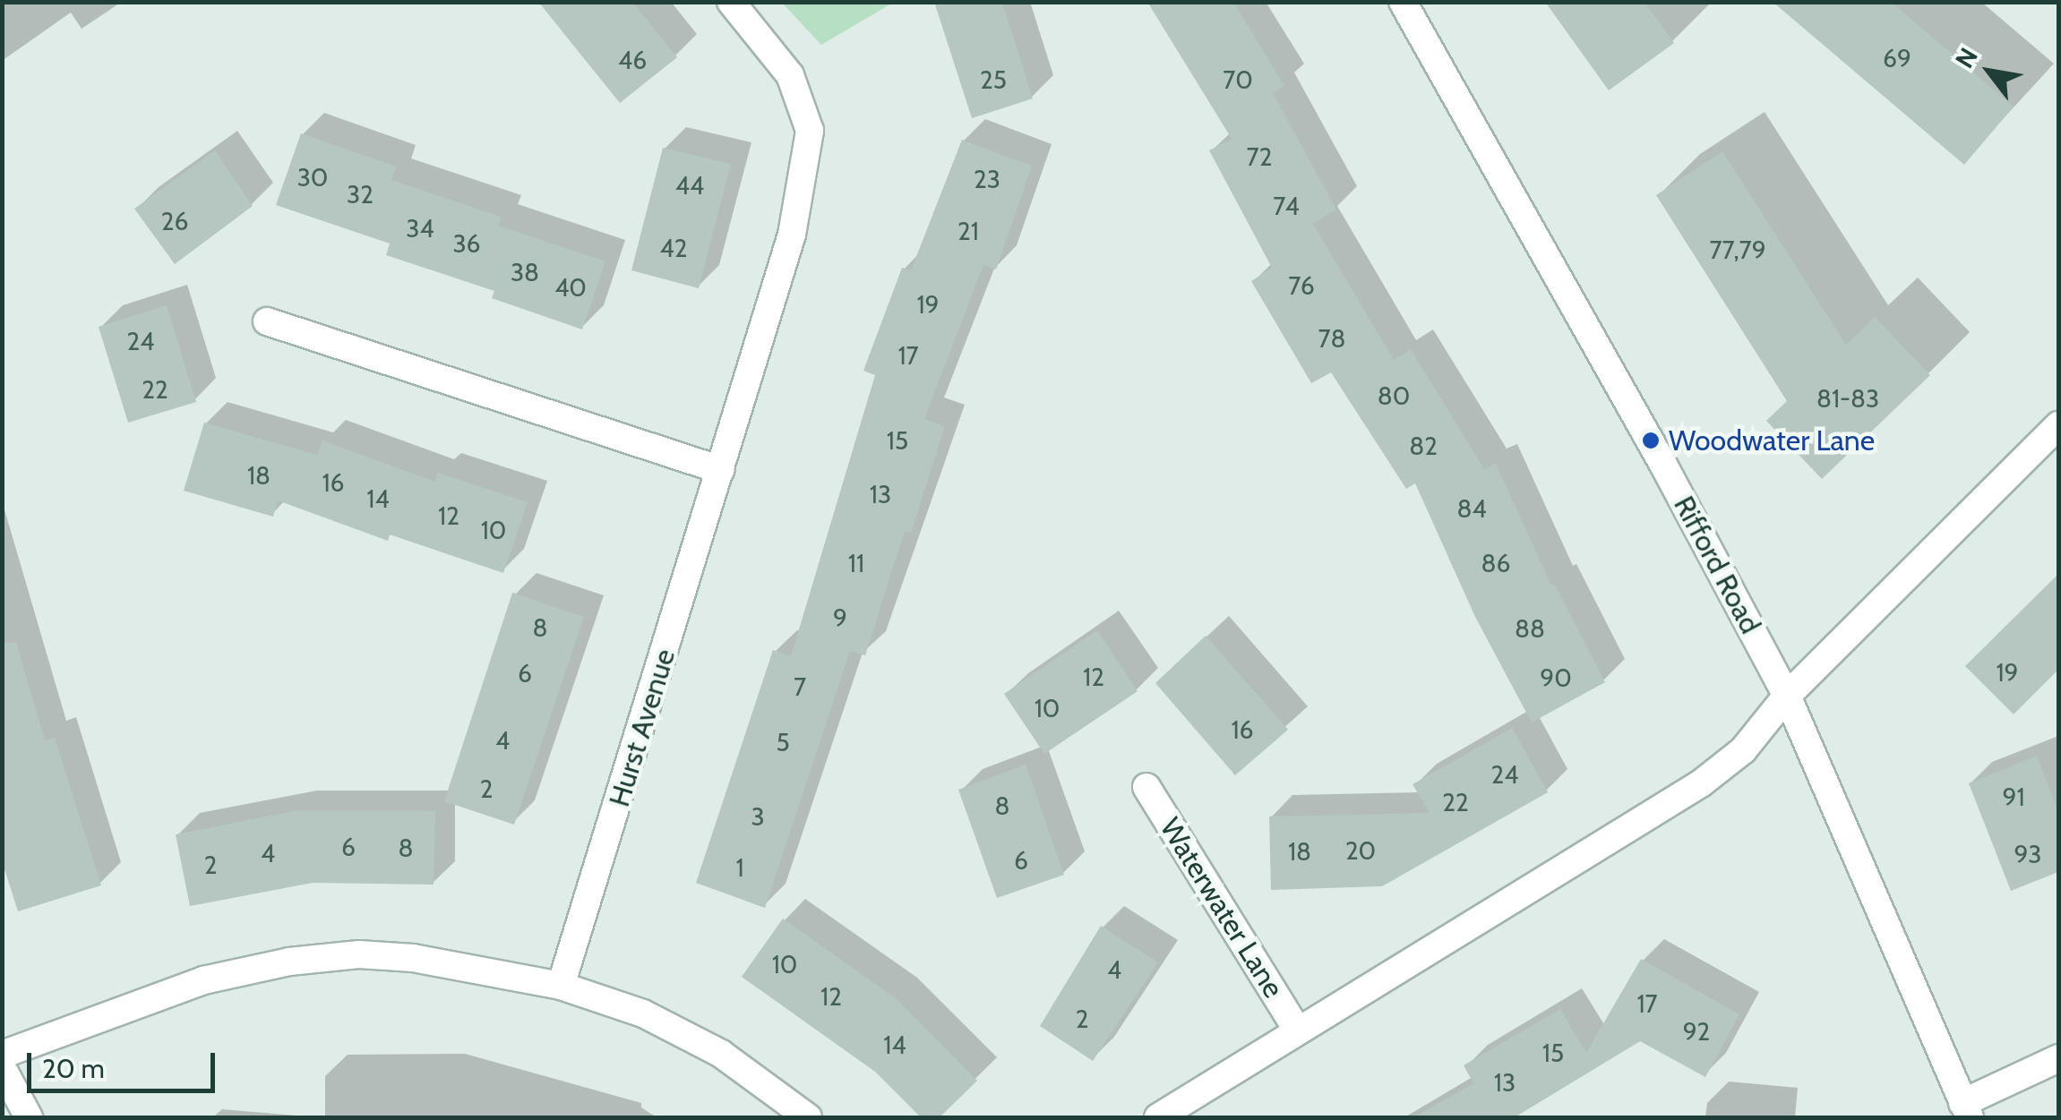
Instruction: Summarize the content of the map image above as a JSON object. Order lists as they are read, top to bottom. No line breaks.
{"streets":{"street":["Rifford Road","Hurst Avenue","Waterwater Lane"]},"places":["Woodwater Lane"],"house_numbers":["69","46","25","70","72","30","23","44","32","74","26","34","21","36","42","77,79","38","76","40","19","78","24","17","22","80","81-83","15","82","18","16","13","14","84","12","10","11","86","9","8","88","19","6","12","90","7","10","16","4","5","24","2","91","22","8","3","6","8","20","18","4","93","6","2","1","10","4","12","17","2","92","14","15","13"],"scale_bar":"20 m","north":"top left"}
